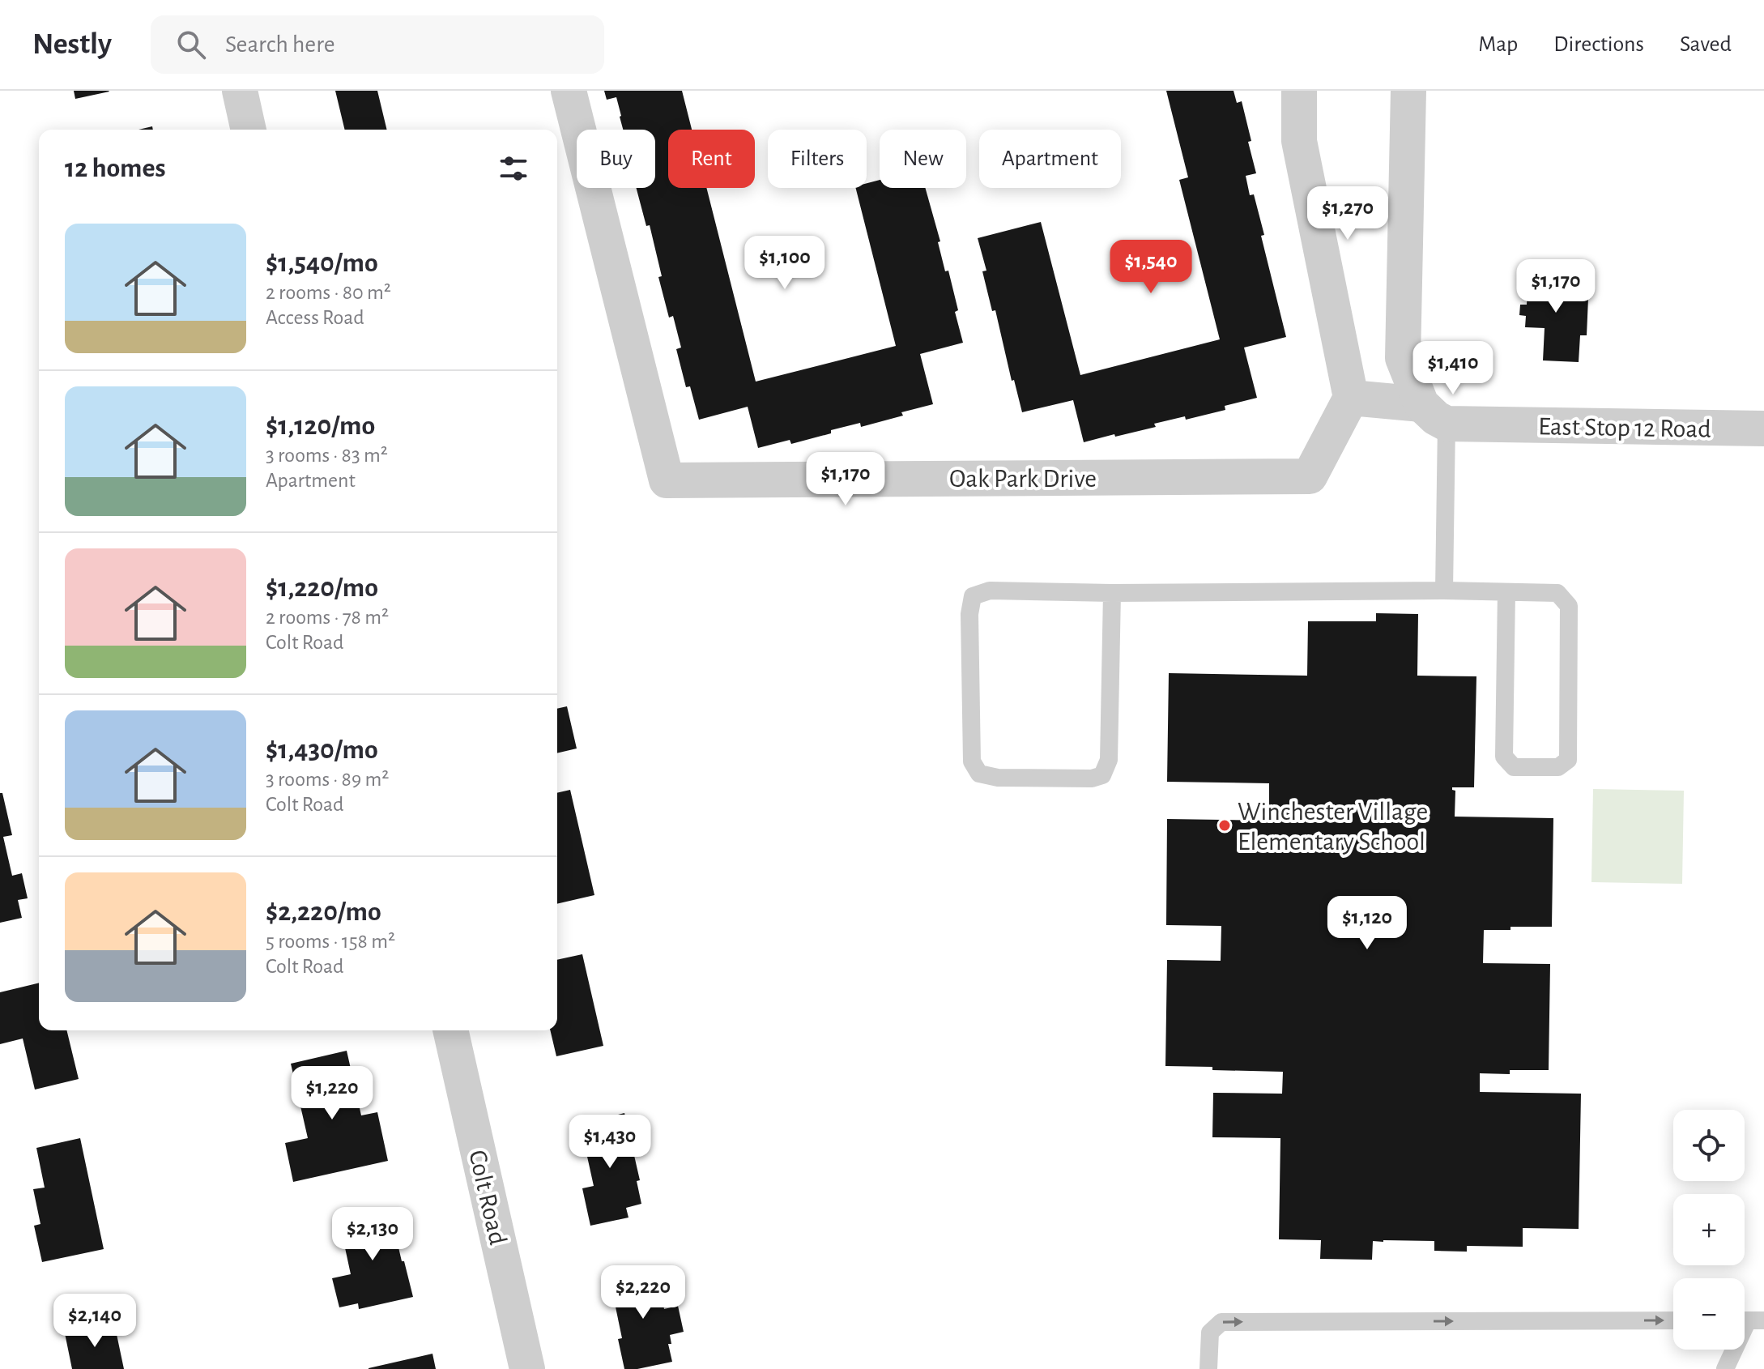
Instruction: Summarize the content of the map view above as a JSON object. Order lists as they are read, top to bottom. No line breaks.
{"streets":{"street":["East Stop 12 Road","Oak Park Drive","Colt Road"]},"places":["Winchester Village Elementary School"],"page":{"header":"Nestly","search":"Search here","nav":["Map","Directions","Saved"],"chip":["Buy","Rent","Filters","New","Apartment"],"heading":"12 homes","price":["$1,270","$1,100","$1,540","$1,170","$1,410","$1,170","$1,120","$1,220","$1,430","$2,130","$2,220","$2,140"],"list":[{"name":"$1,540/mo","note":"2 rooms · 80 m² · Access Road"},{"name":"$1,120/mo","note":"3 rooms · 83 m² · Apartment"},{"name":"$1,220/mo","note":"2 rooms · 78 m² · Colt Road"},{"name":"$1,430/mo","note":"3 rooms · 89 m² · Colt Road"},{"name":"$2,220/mo","note":"5 rooms · 158 m² · Colt Road"}],"map_buttons":["+","−"]}}
